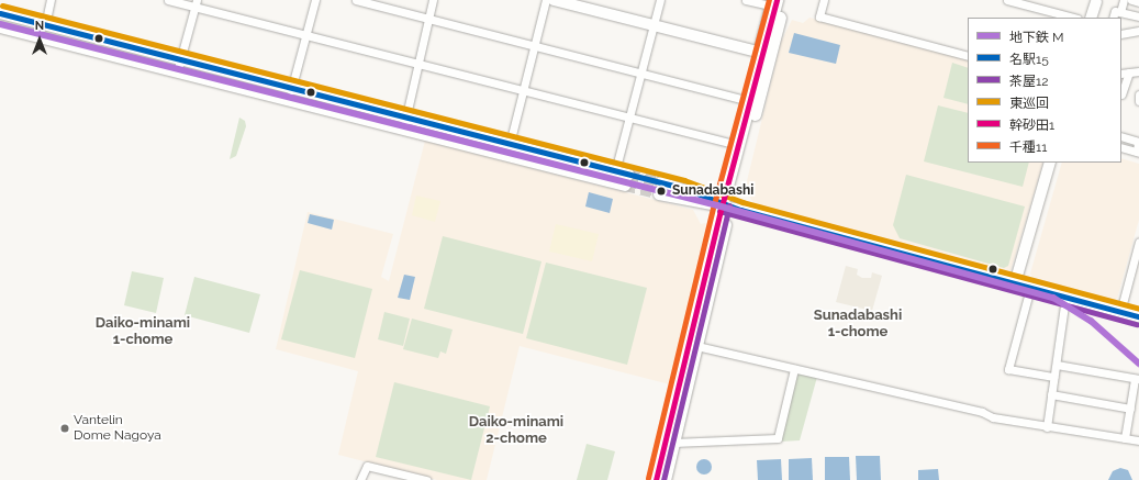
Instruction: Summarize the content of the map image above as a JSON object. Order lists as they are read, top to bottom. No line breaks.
{"districts":["Sunadabashi 1-chome","Daiko-minami 1-chome","Daiko-minami 2-chome"],"places":["Sunadabashi","Vantelin Dome Nagoya"],"lines":["transit line 幹砂田1","transit line 千種11","transit line 東巡回","transit line 名駅15","metro line M","transit line 茶屋12"],"legend":["地下鉄 M","名駅15","茶屋12","東巡回","幹砂田1","千種11"],"north":"top"}
